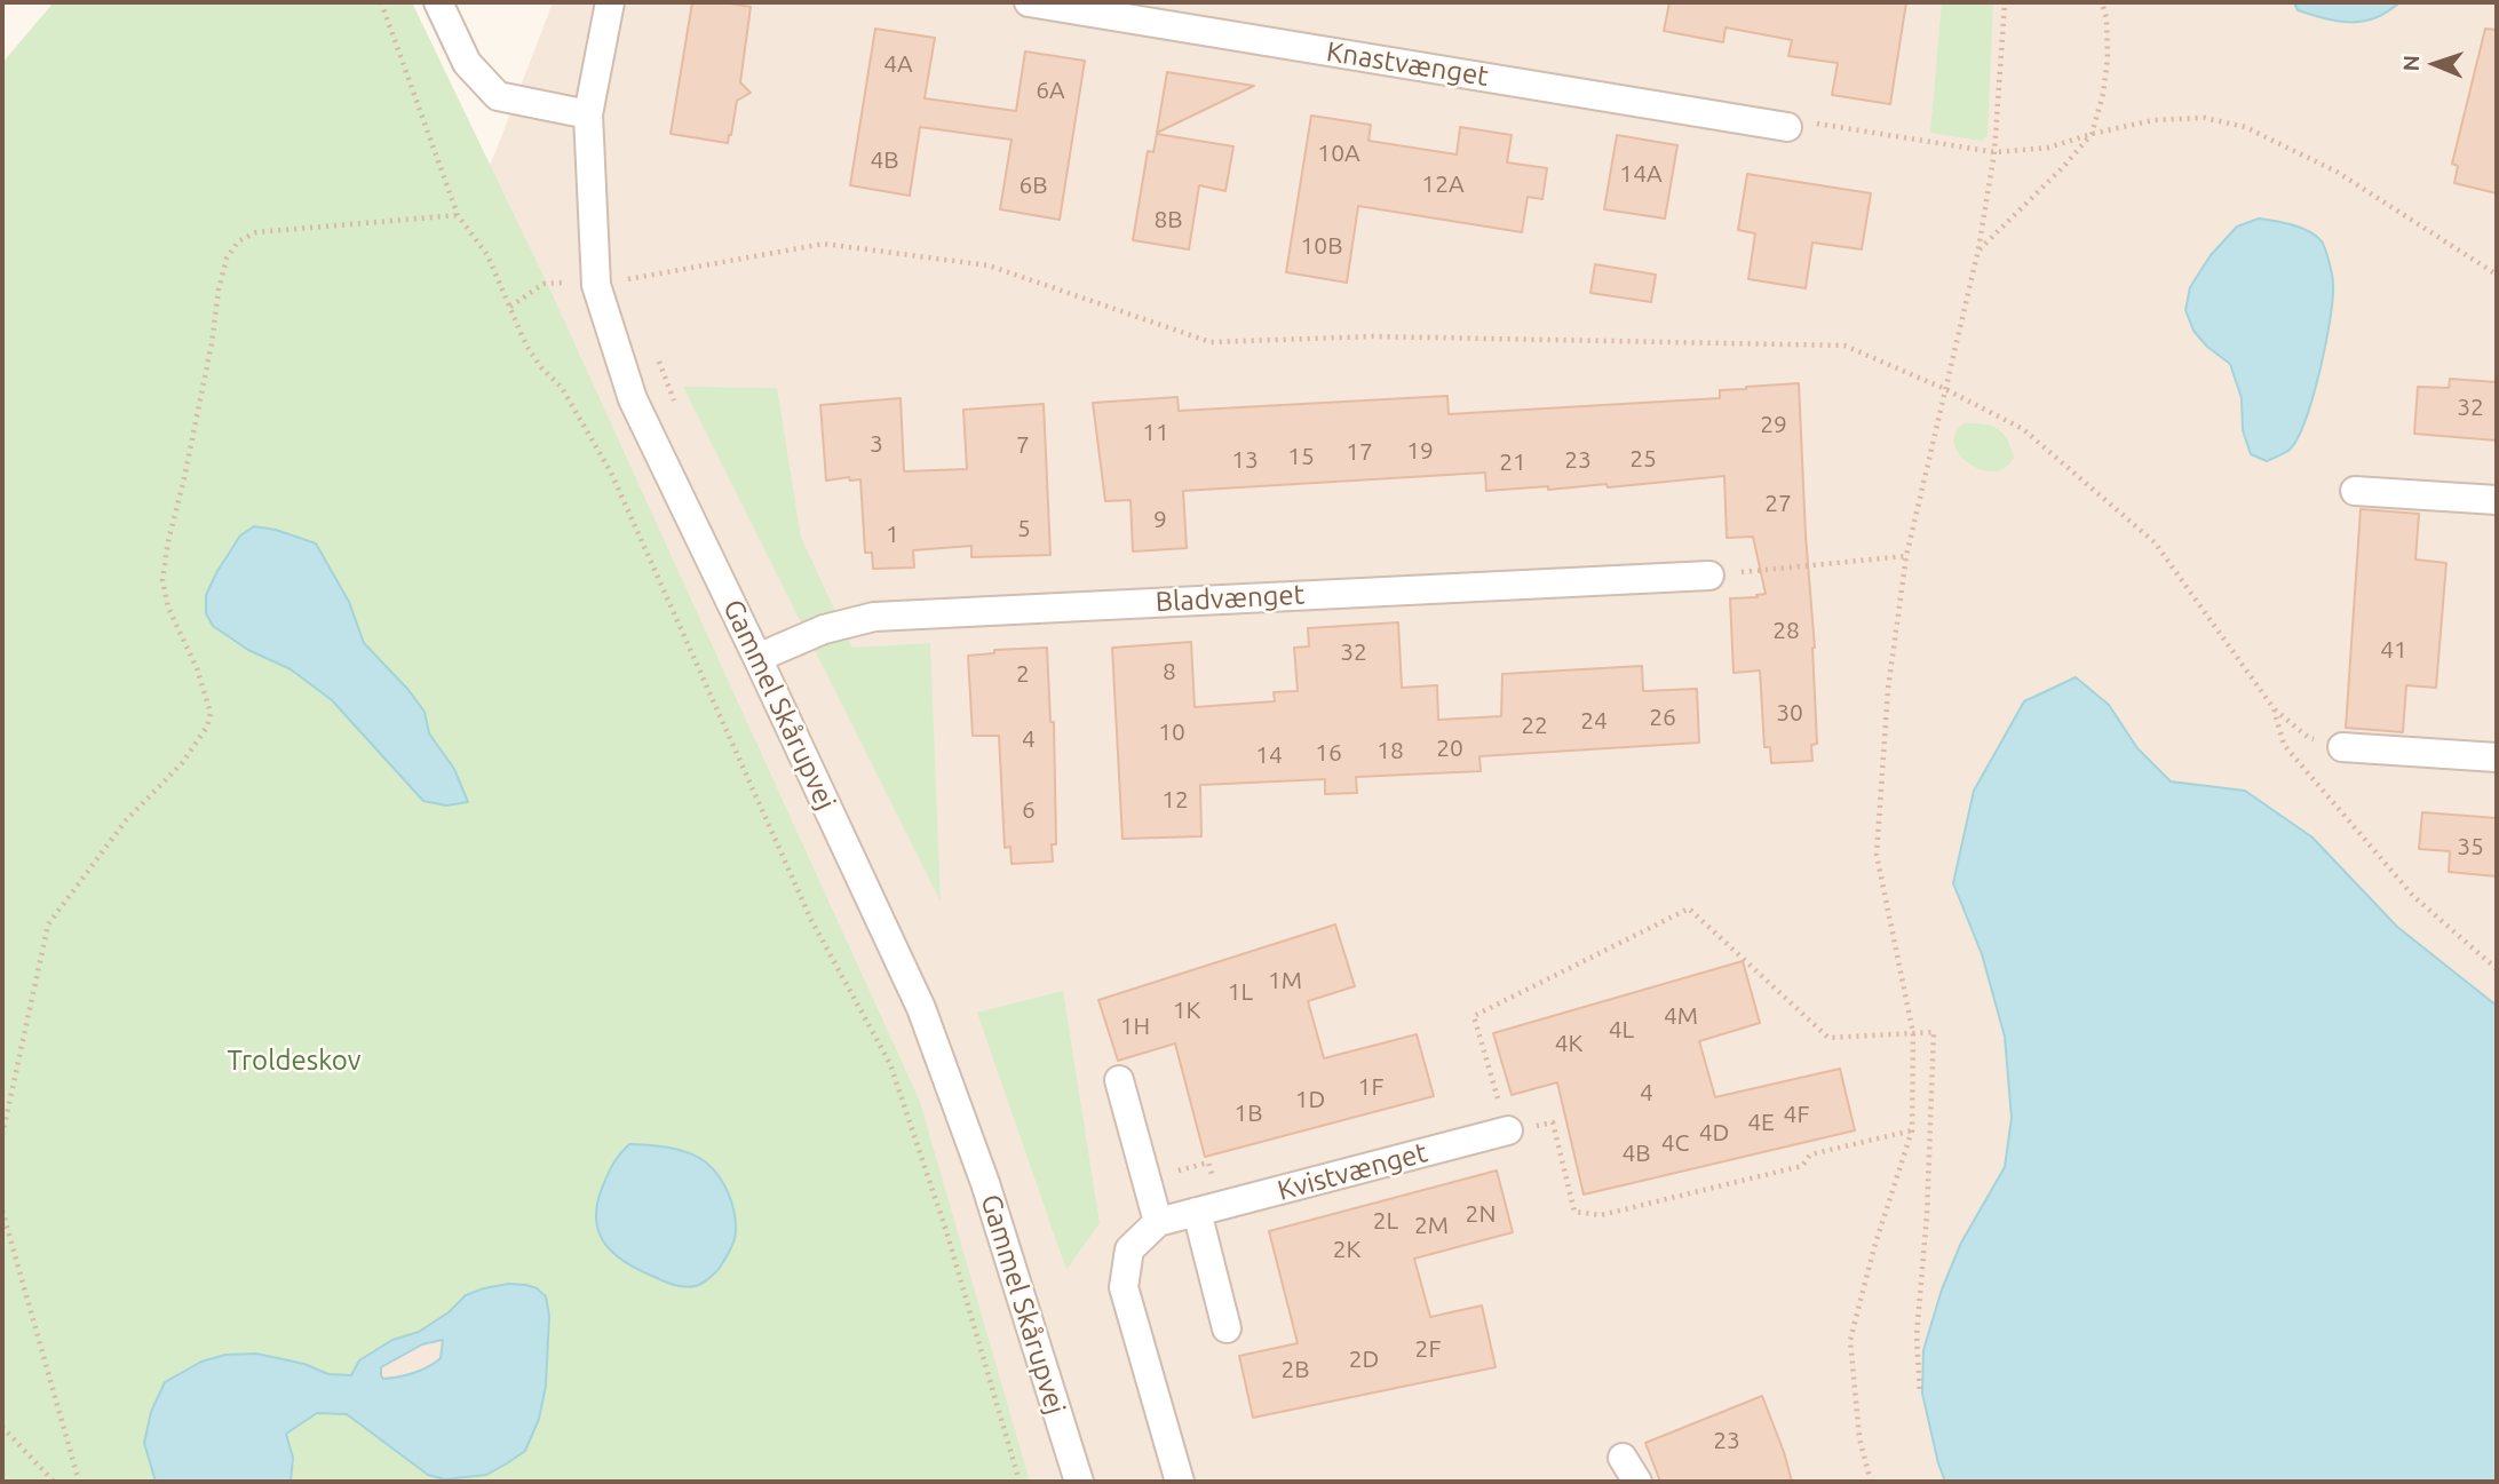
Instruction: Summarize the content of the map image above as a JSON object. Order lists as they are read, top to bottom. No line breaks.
{"streets":{"street":["Knastvænget","Bladvænget","Gammel Skårupvej","Kvistvænget"]},"crossings":[["Bladvænget","Gammel Skårupvej"]],"parks":["Troldeskov"],"house_numbers":["4A","6A","10A","4B","14A","12A","6B","8B","10B","32","29","11","3","7","19","17","15","25","13","23","21","27","9","5","1","28","41","32","8","2","30","26","24","22","10","4","20","18","16","14","12","6","35","1M","1L","1K","4M","1H","4L","4K","1F","4","1D","1B","4F","4E","4D","4C","4B","2N","2L","2M","2K","2F","2D","2B","23"],"north":"left"}
